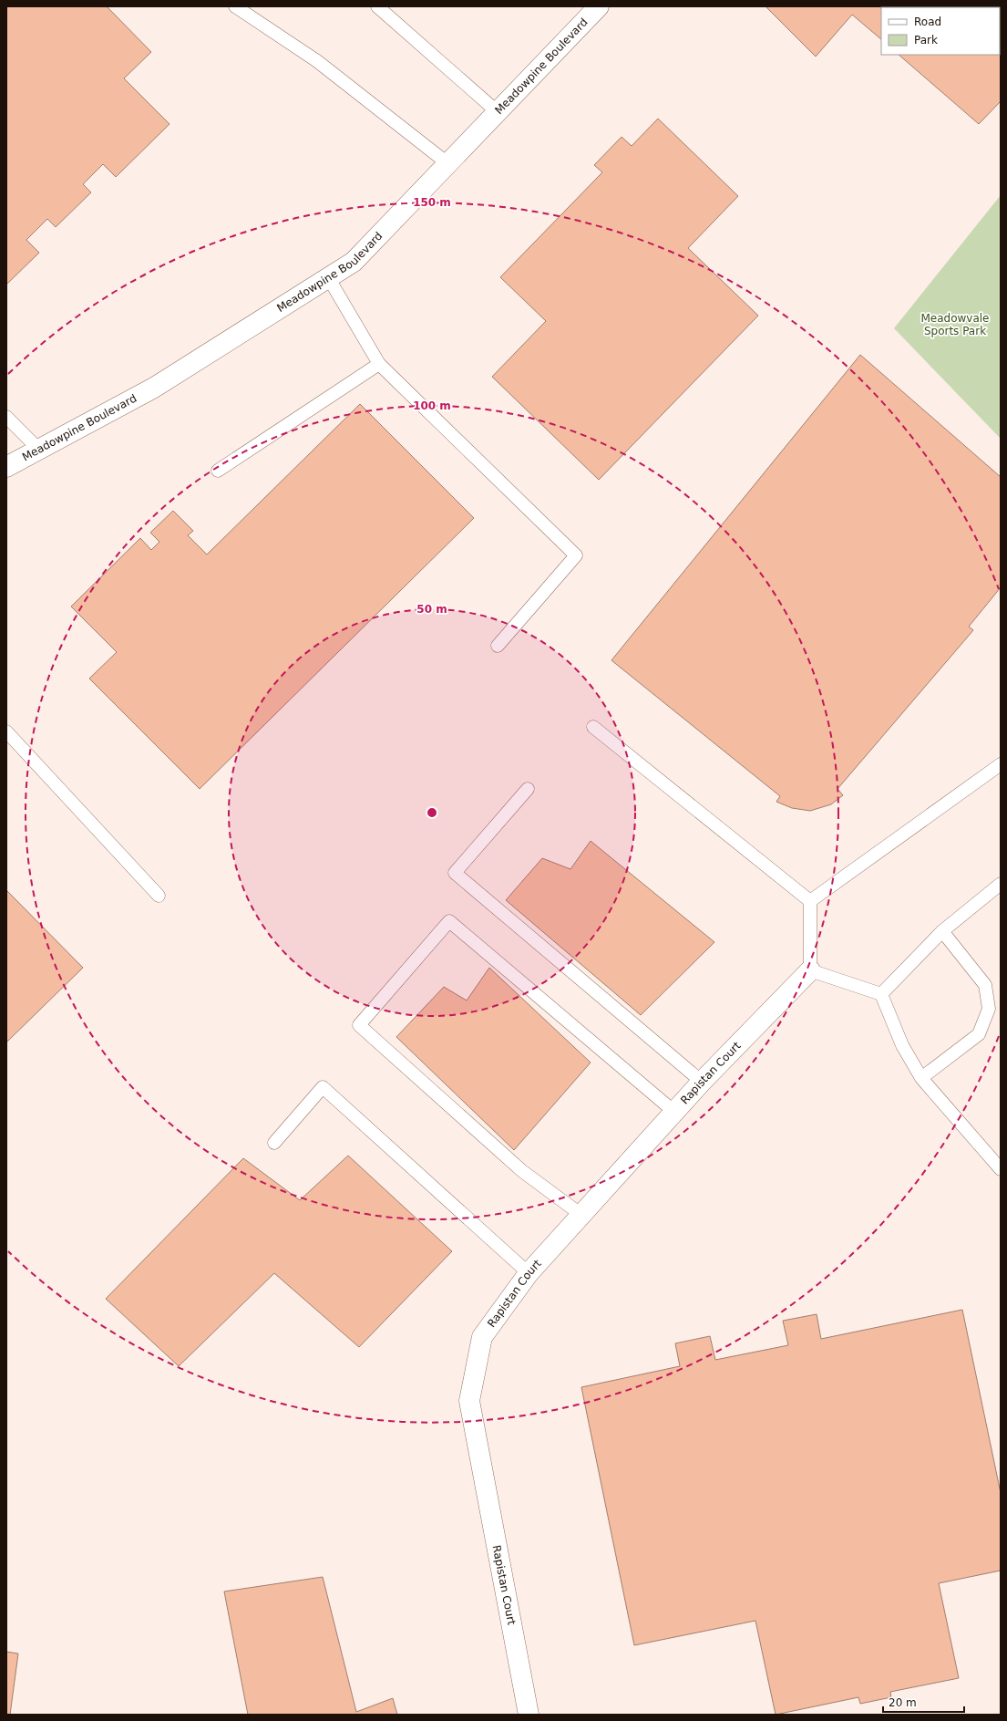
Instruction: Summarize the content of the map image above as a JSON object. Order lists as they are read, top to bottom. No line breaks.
{"streets":{"street":["Meadowpine Boulevard","Rapistan Court"]},"parks":["Meadowvale Sports Park"],"legend":["Road","Park"],"scale_bar":"20 m","rings":["150 m","100 m","50 m"]}
